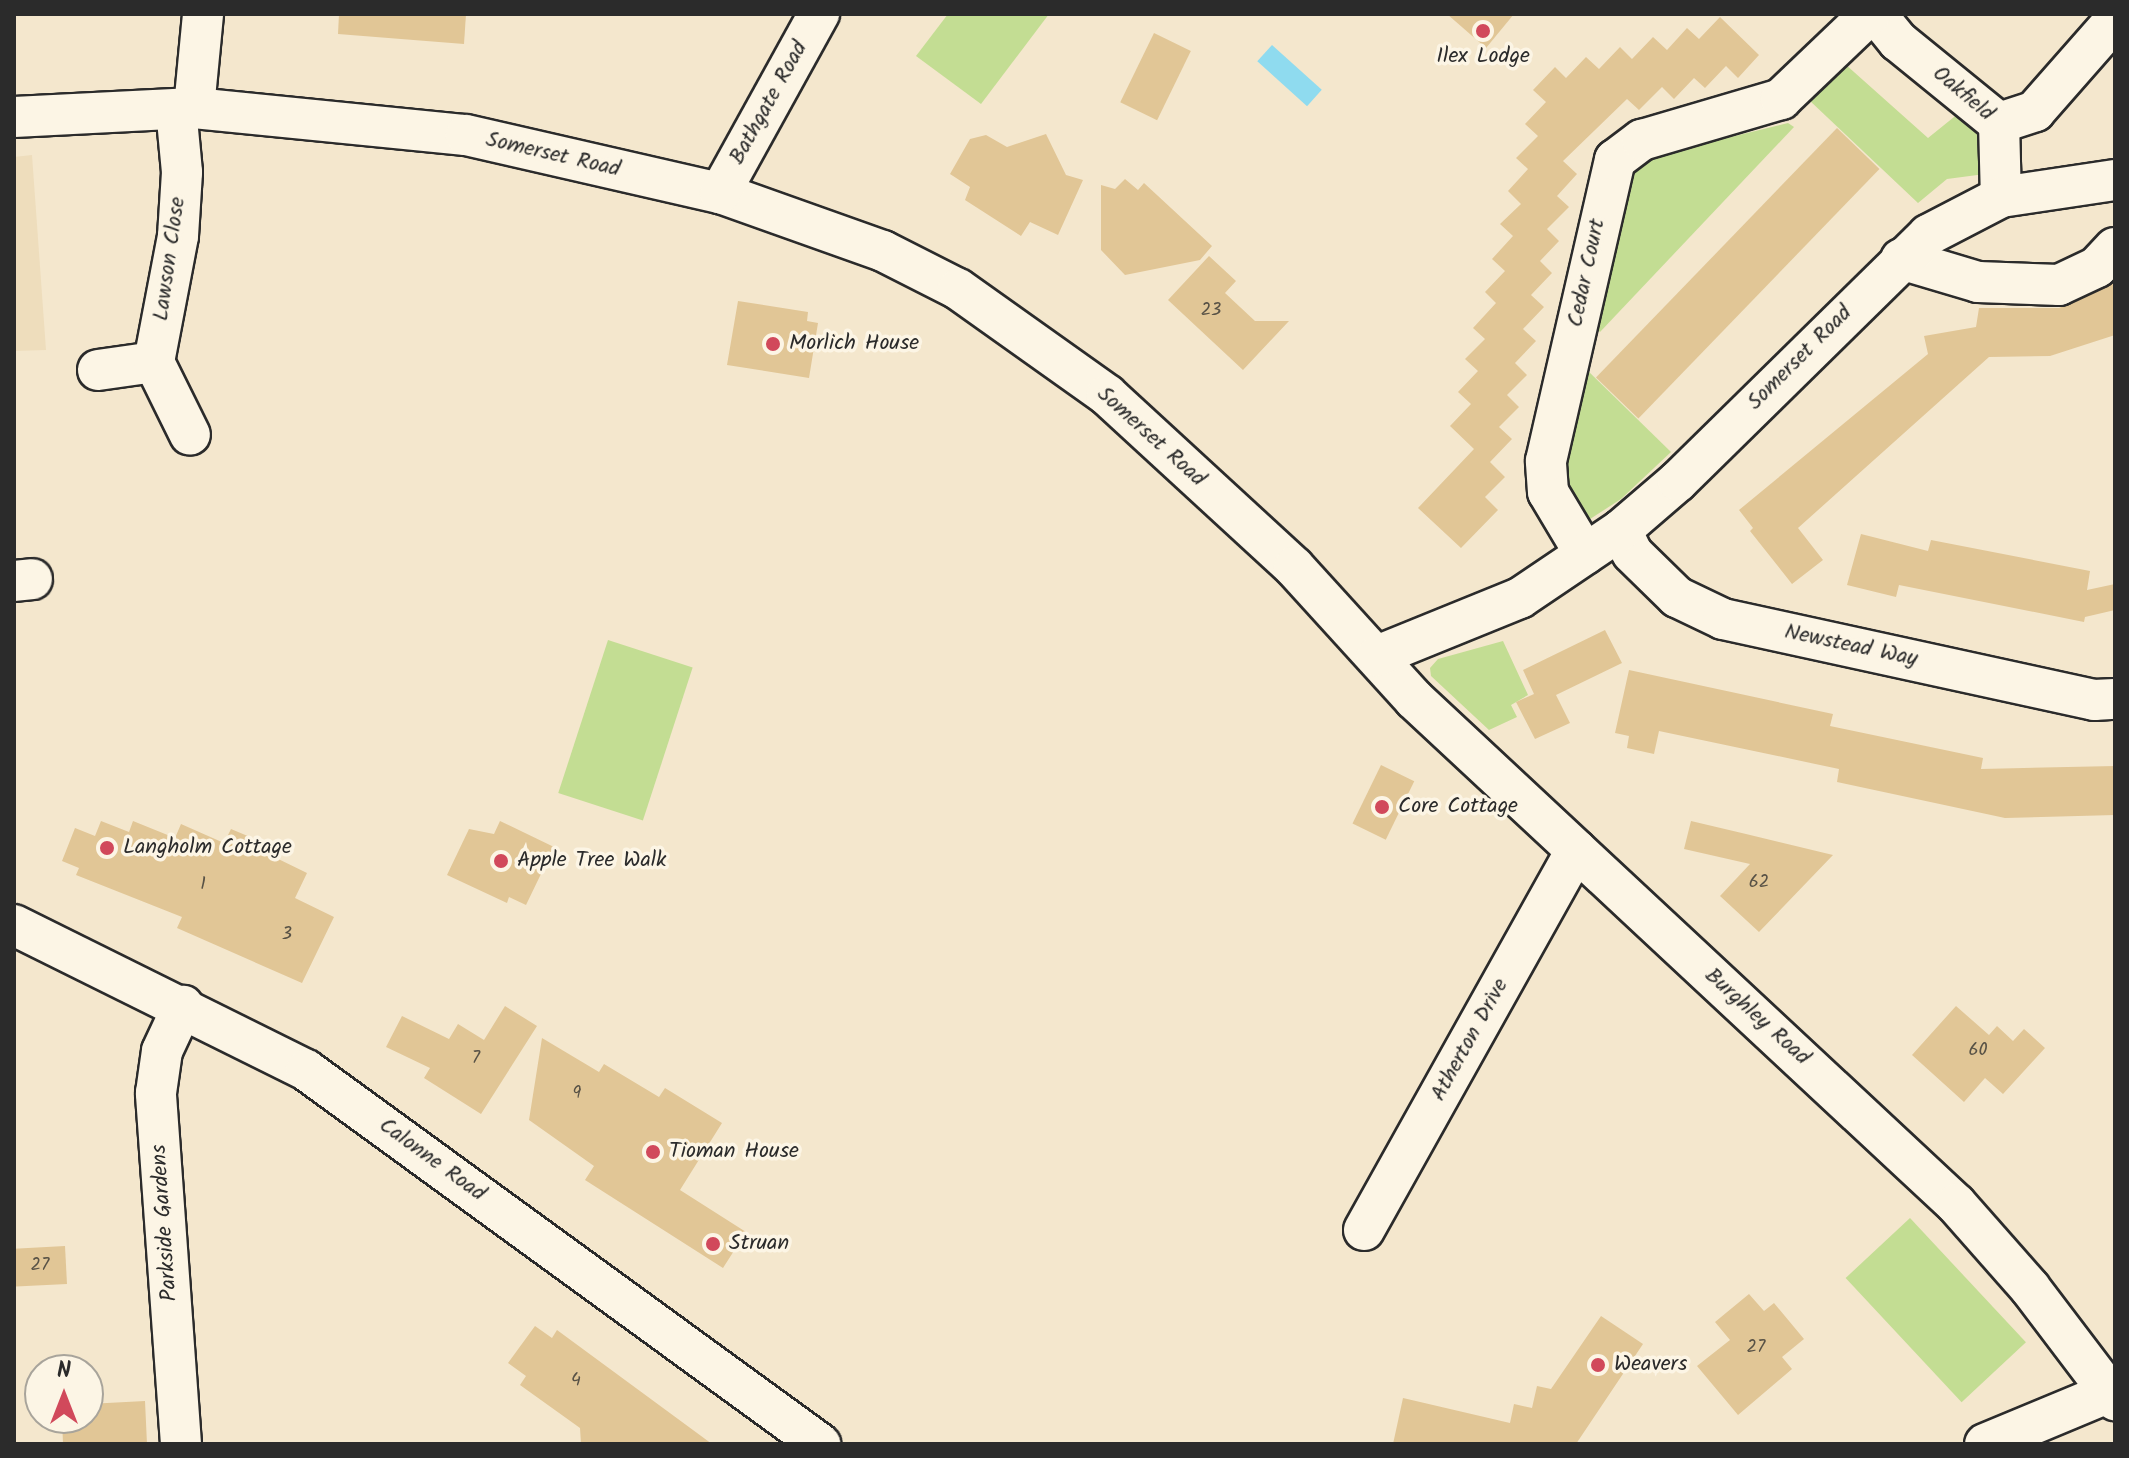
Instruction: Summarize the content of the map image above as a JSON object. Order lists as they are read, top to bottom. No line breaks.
{"streets":{"street":["Oakfield","Bathgate Road","Somerset Road","Lawson Close","Cedar Court","Newstead Way","Burghley Road","Atherton Drive","Calonne Road","Parkside Gardens"]},"crossings":[["Oakfield","Somerset Road"],["Bathgate Road","Somerset Road"],["Somerset Road","Lawson Close"],["Somerset Road","Cedar Court"],["Somerset Road","Newstead Way"],["Somerset Road","Burghley Road"],["Burghley Road","Atherton Drive"],["Calonne Road","Parkside Gardens"]],"places":["Ilex Lodge","Morlich House","Core Cottage","Langholm Cottage","Apple Tree Walk","Tioman House","Struan","Weavers"],"house_numbers":["23","62","1","3","60","7","9","27","27","4"],"north":"top"}
